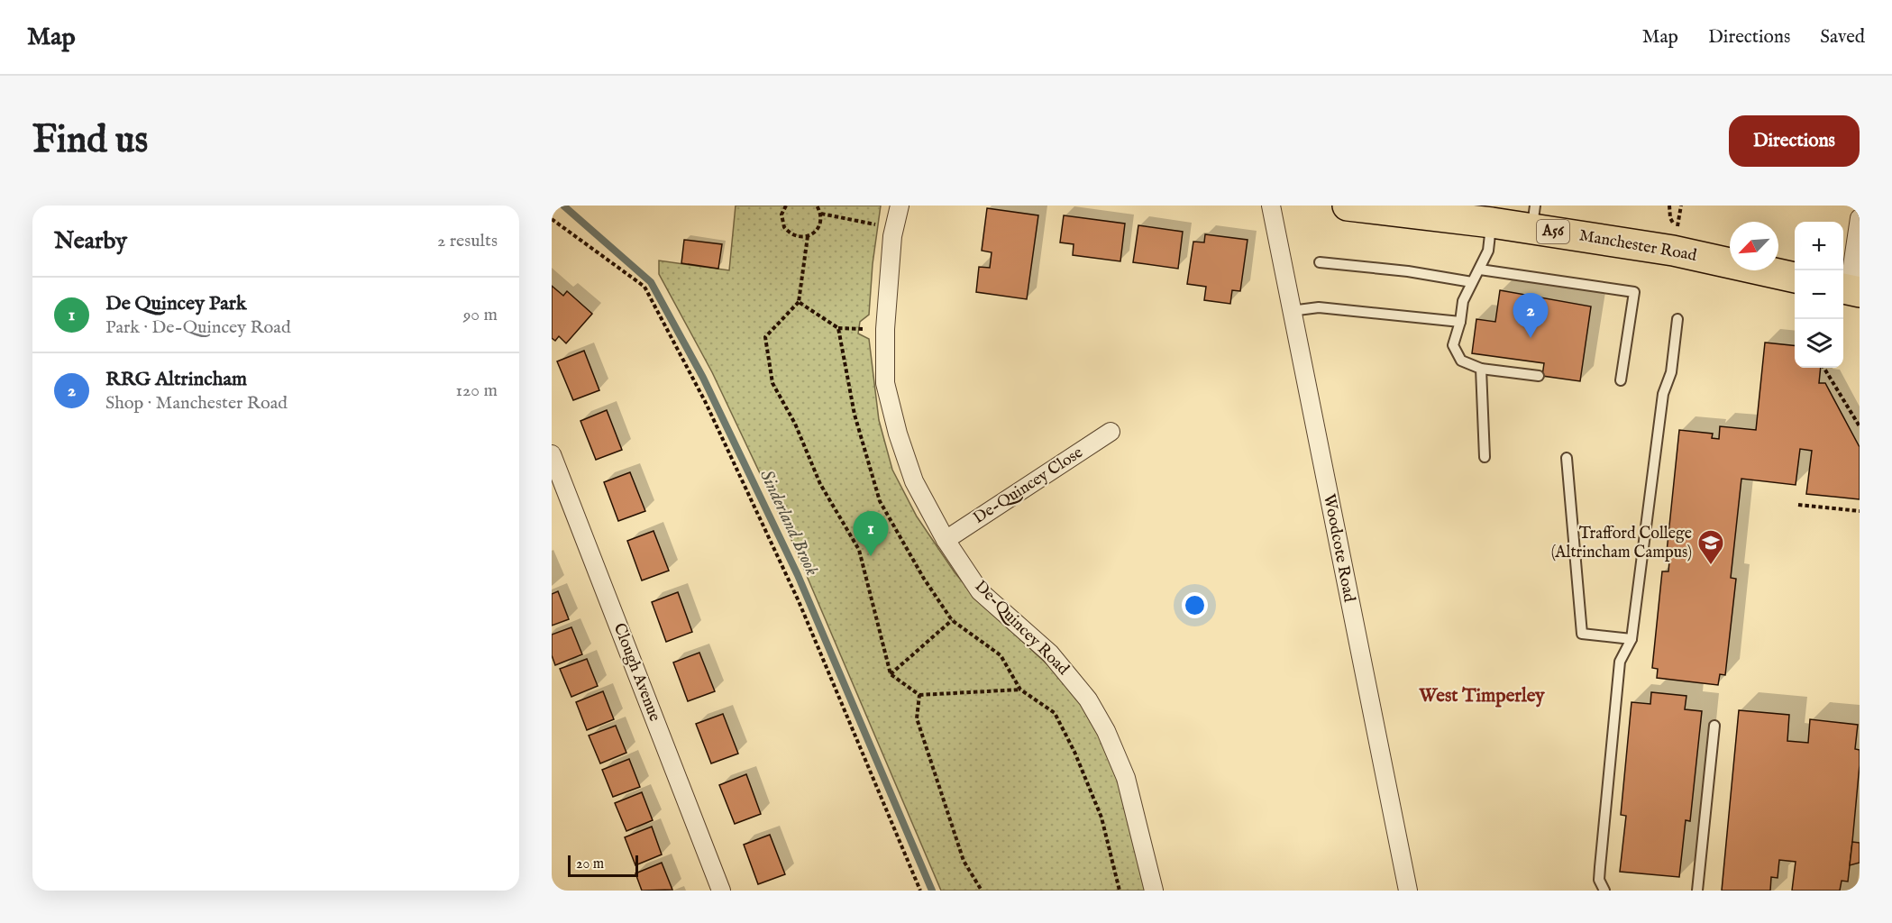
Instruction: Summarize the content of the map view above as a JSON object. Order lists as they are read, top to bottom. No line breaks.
{"streets":{"highway":["A56","Manchester Road"],"street":["De-Quincey Close","Woodcote Road","De-Quincey Road","Clough Avenue"]},"crossings":[["De-Quincey Close","De-Quincey Road"]],"districts":["West Timperley"],"water":["Sinderland Brook"],"places":{"school or university":["Trafford College (Altrincham Campus)"]},"scale_bar":"20 m","north":"bottom left","page":{"header":"Map","nav":["Map","Directions","Saved"],"buttons":"Directions","title":"Find us","heading":["Nearby","2 results"],"map_buttons":["+","−"],"list":[{"mark":"1","name":"De Quincey Park","note":"Park · De-Quincey Road","value":"90 m"},{"mark":"2","name":"RRG Altrincham","note":"Shop · Manchester Road","value":"120 m"}],"pins":["2","1"],"scale":"20 m"}}
